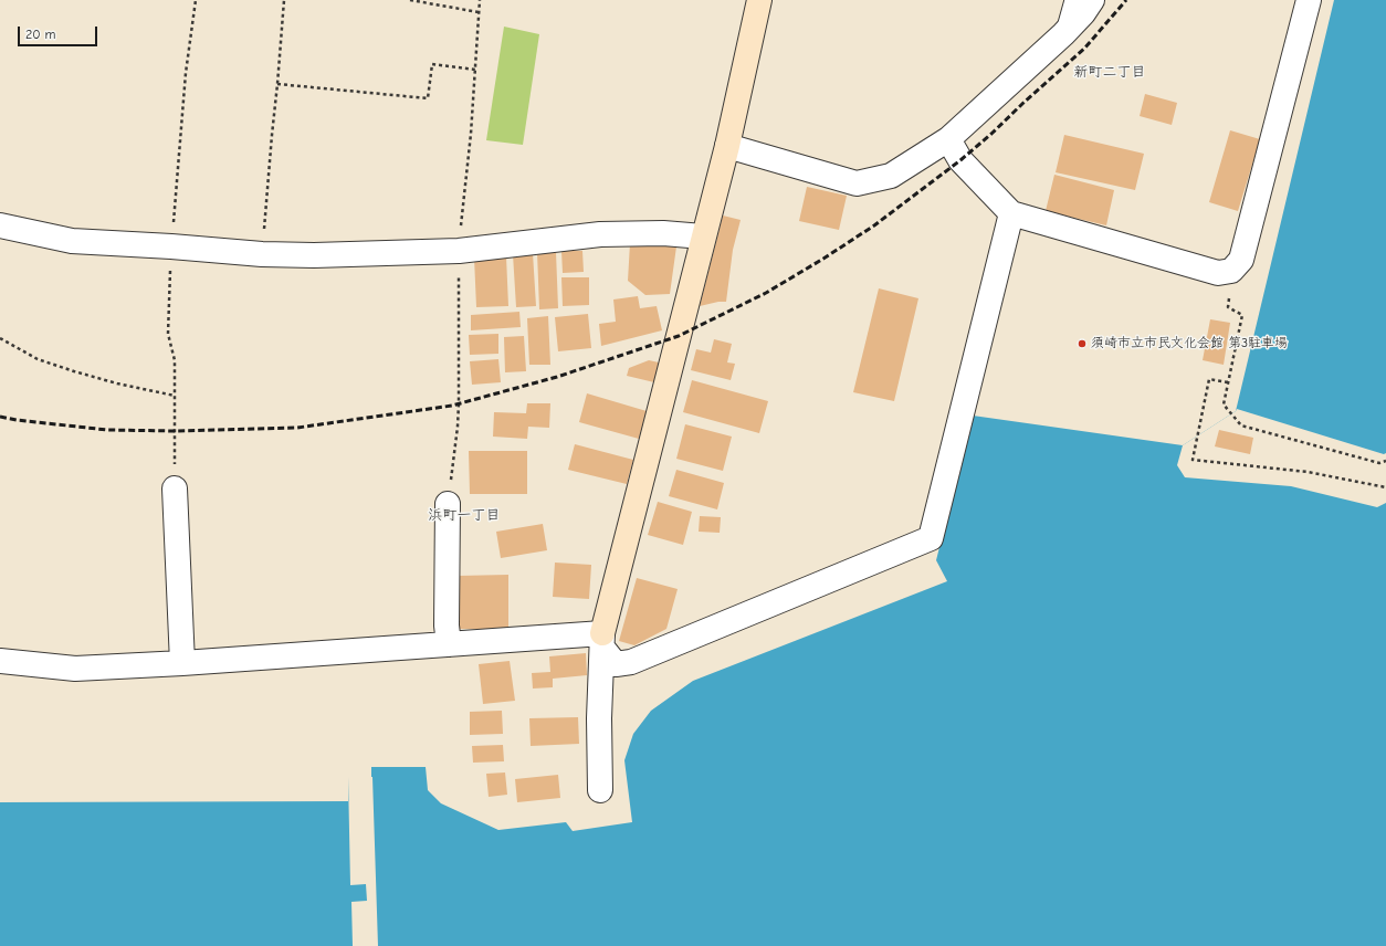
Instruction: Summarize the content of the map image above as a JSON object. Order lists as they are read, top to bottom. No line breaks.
{"districts":["新町二丁目","浜町一丁目"],"places":["須崎市立市民文化会館 第3駐車場"],"scale_bar":"20 m"}
